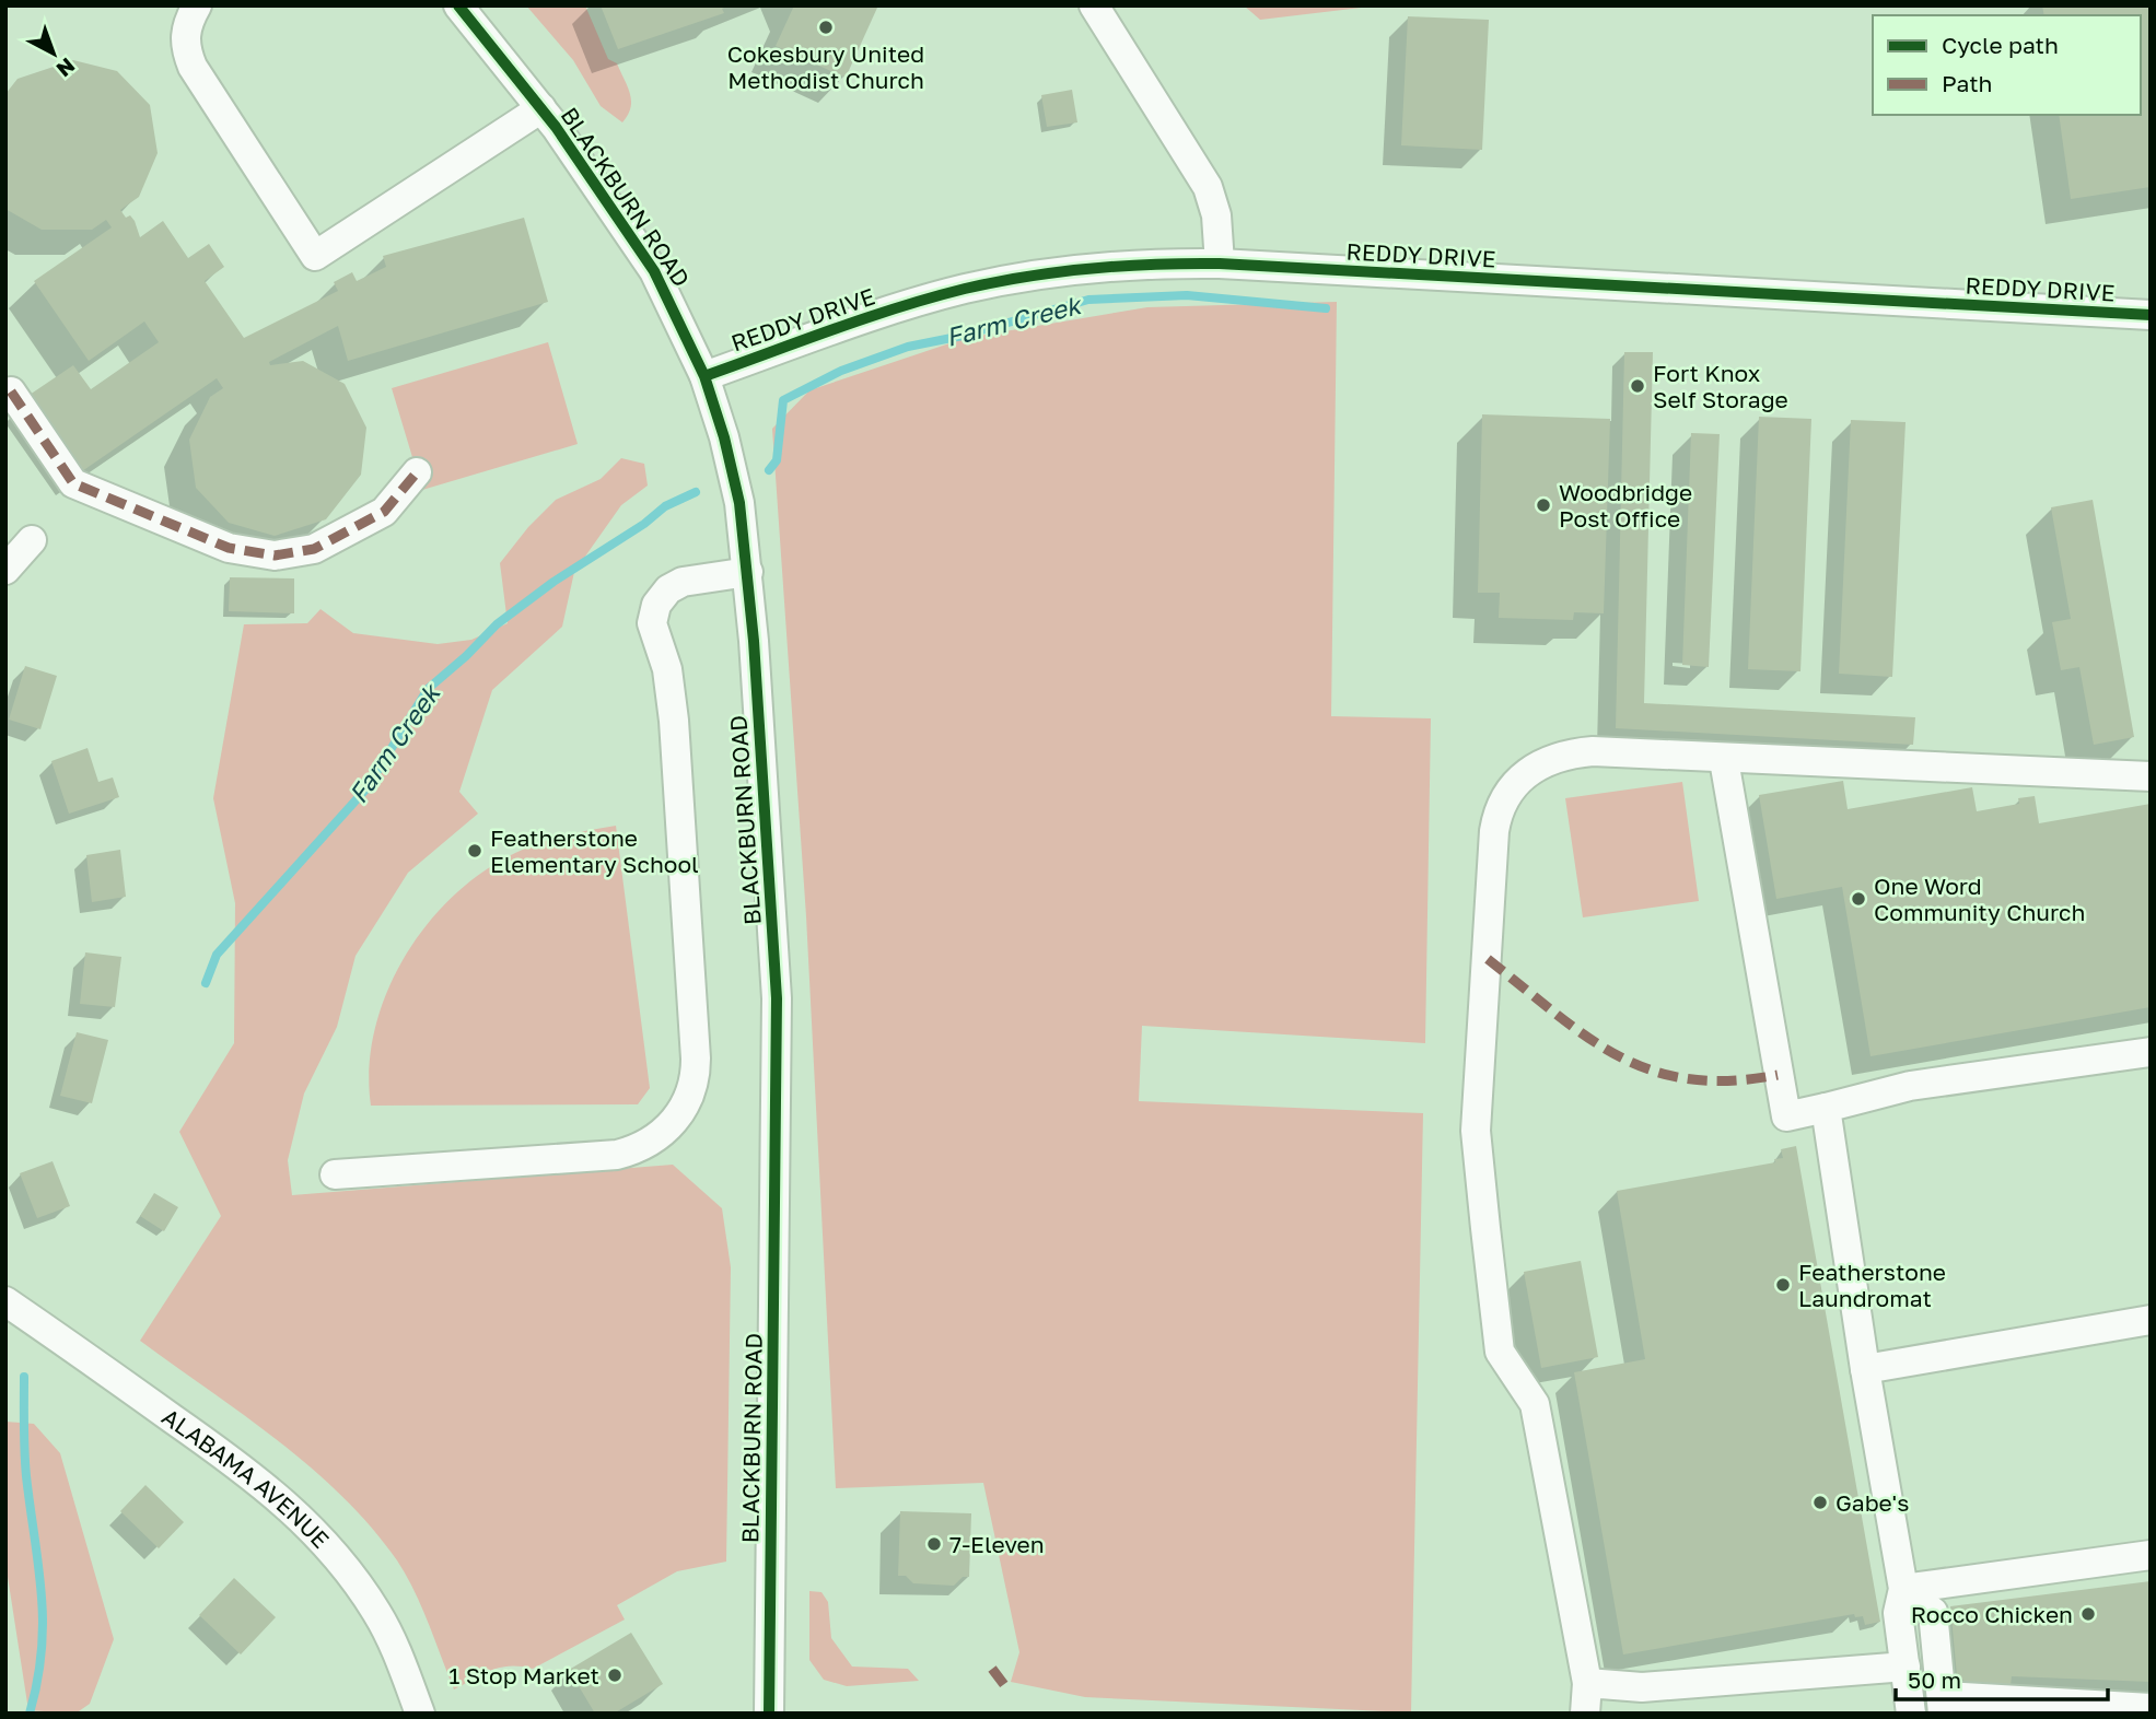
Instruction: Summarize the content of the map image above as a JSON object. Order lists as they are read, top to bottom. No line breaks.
{"streets":{"street":["BLACKBURN ROAD","REDDY DRIVE","ALABAMA AVENUE"]},"crossings":[["BLACKBURN ROAD","REDDY DRIVE"]],"water":["Farm Creek"],"places":["Cokesbury United Methodist Church","Fort Knox Self Storage","Woodbridge Post Office","Featherstone Elementary School","One Word Community Church","Featherstone Laundromat","Gabe's","7-Eleven","Rocco Chicken","1 Stop Market"],"legend":["Cycle path","Path"],"scale_bar":"50 m","north":"bottom right"}
